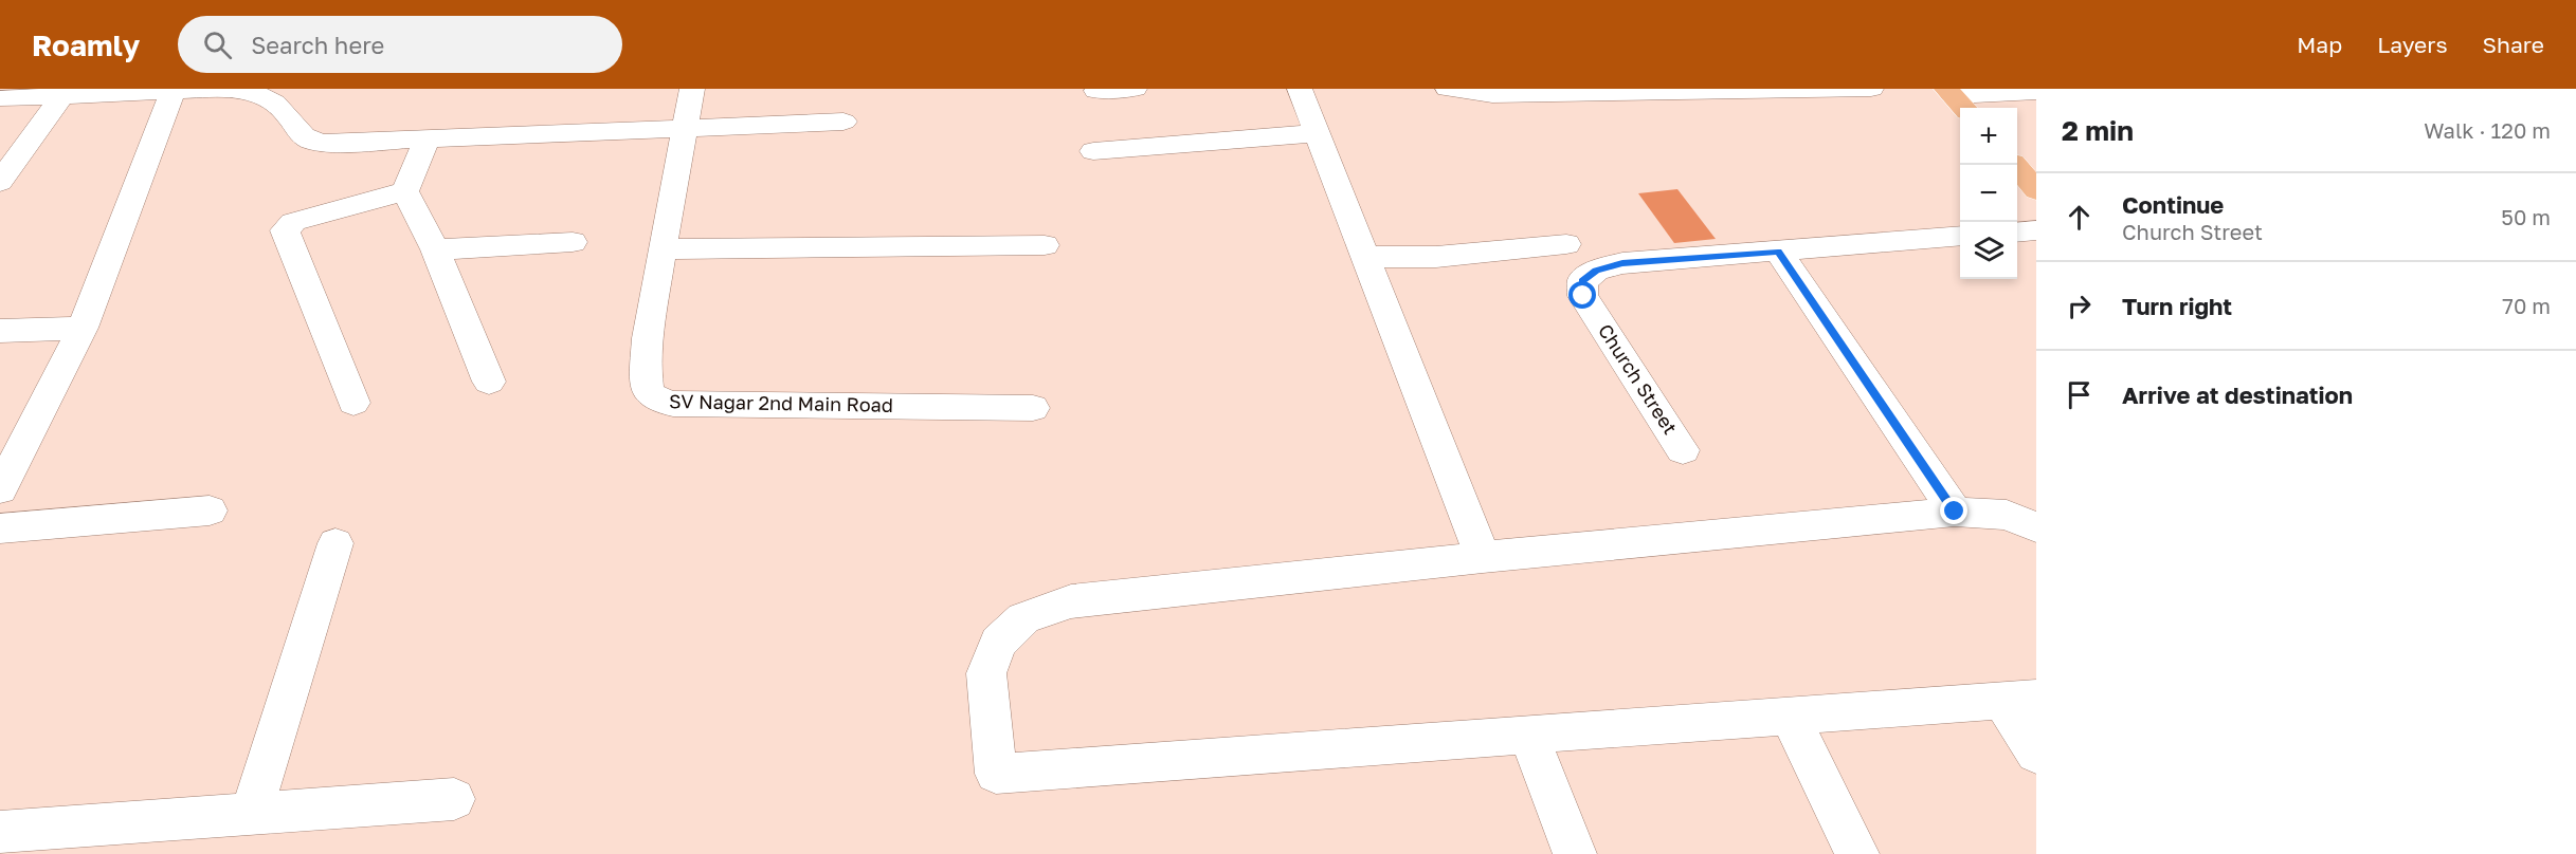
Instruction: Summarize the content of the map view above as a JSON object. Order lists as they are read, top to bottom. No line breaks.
{"streets":{"street":["Church Street","SV Nagar 2nd Main Road"]},"page":{"header":"Roamly","search":"Search here","nav":["Map","Layers","Share"],"heading":["2 min","Walk · 120 m"],"map_buttons":["+","−"],"list":[["Continue","Church Street","50 m"],["Turn right","70 m"],"Arrive at destination"]}}
